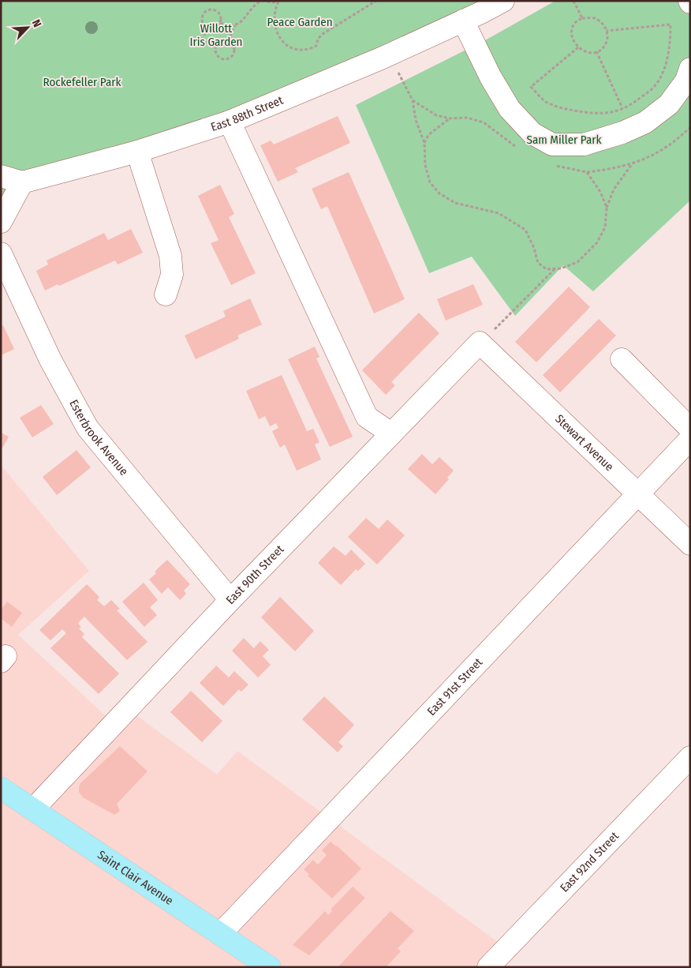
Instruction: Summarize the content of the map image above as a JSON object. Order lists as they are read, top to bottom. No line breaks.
{"streets":{"main road":["Saint Clair Avenue"],"street":["East 88th Street","Esterbrook Avenue","Stewart Avenue","East 90th Street","East 91st Street","East 92nd Street"]},"crossings":[["Esterbrook Avenue","East 90th Street"],["Stewart Avenue","East 90th Street"],["Stewart Avenue","East 91st Street"],["East 90th Street","Saint Clair Avenue"],["East 91st Street","Saint Clair Avenue"]],"parks":["Peace Garden","Willott Iris Garden","Rockefeller Park","Sam Miller Park"],"north":"top right"}
